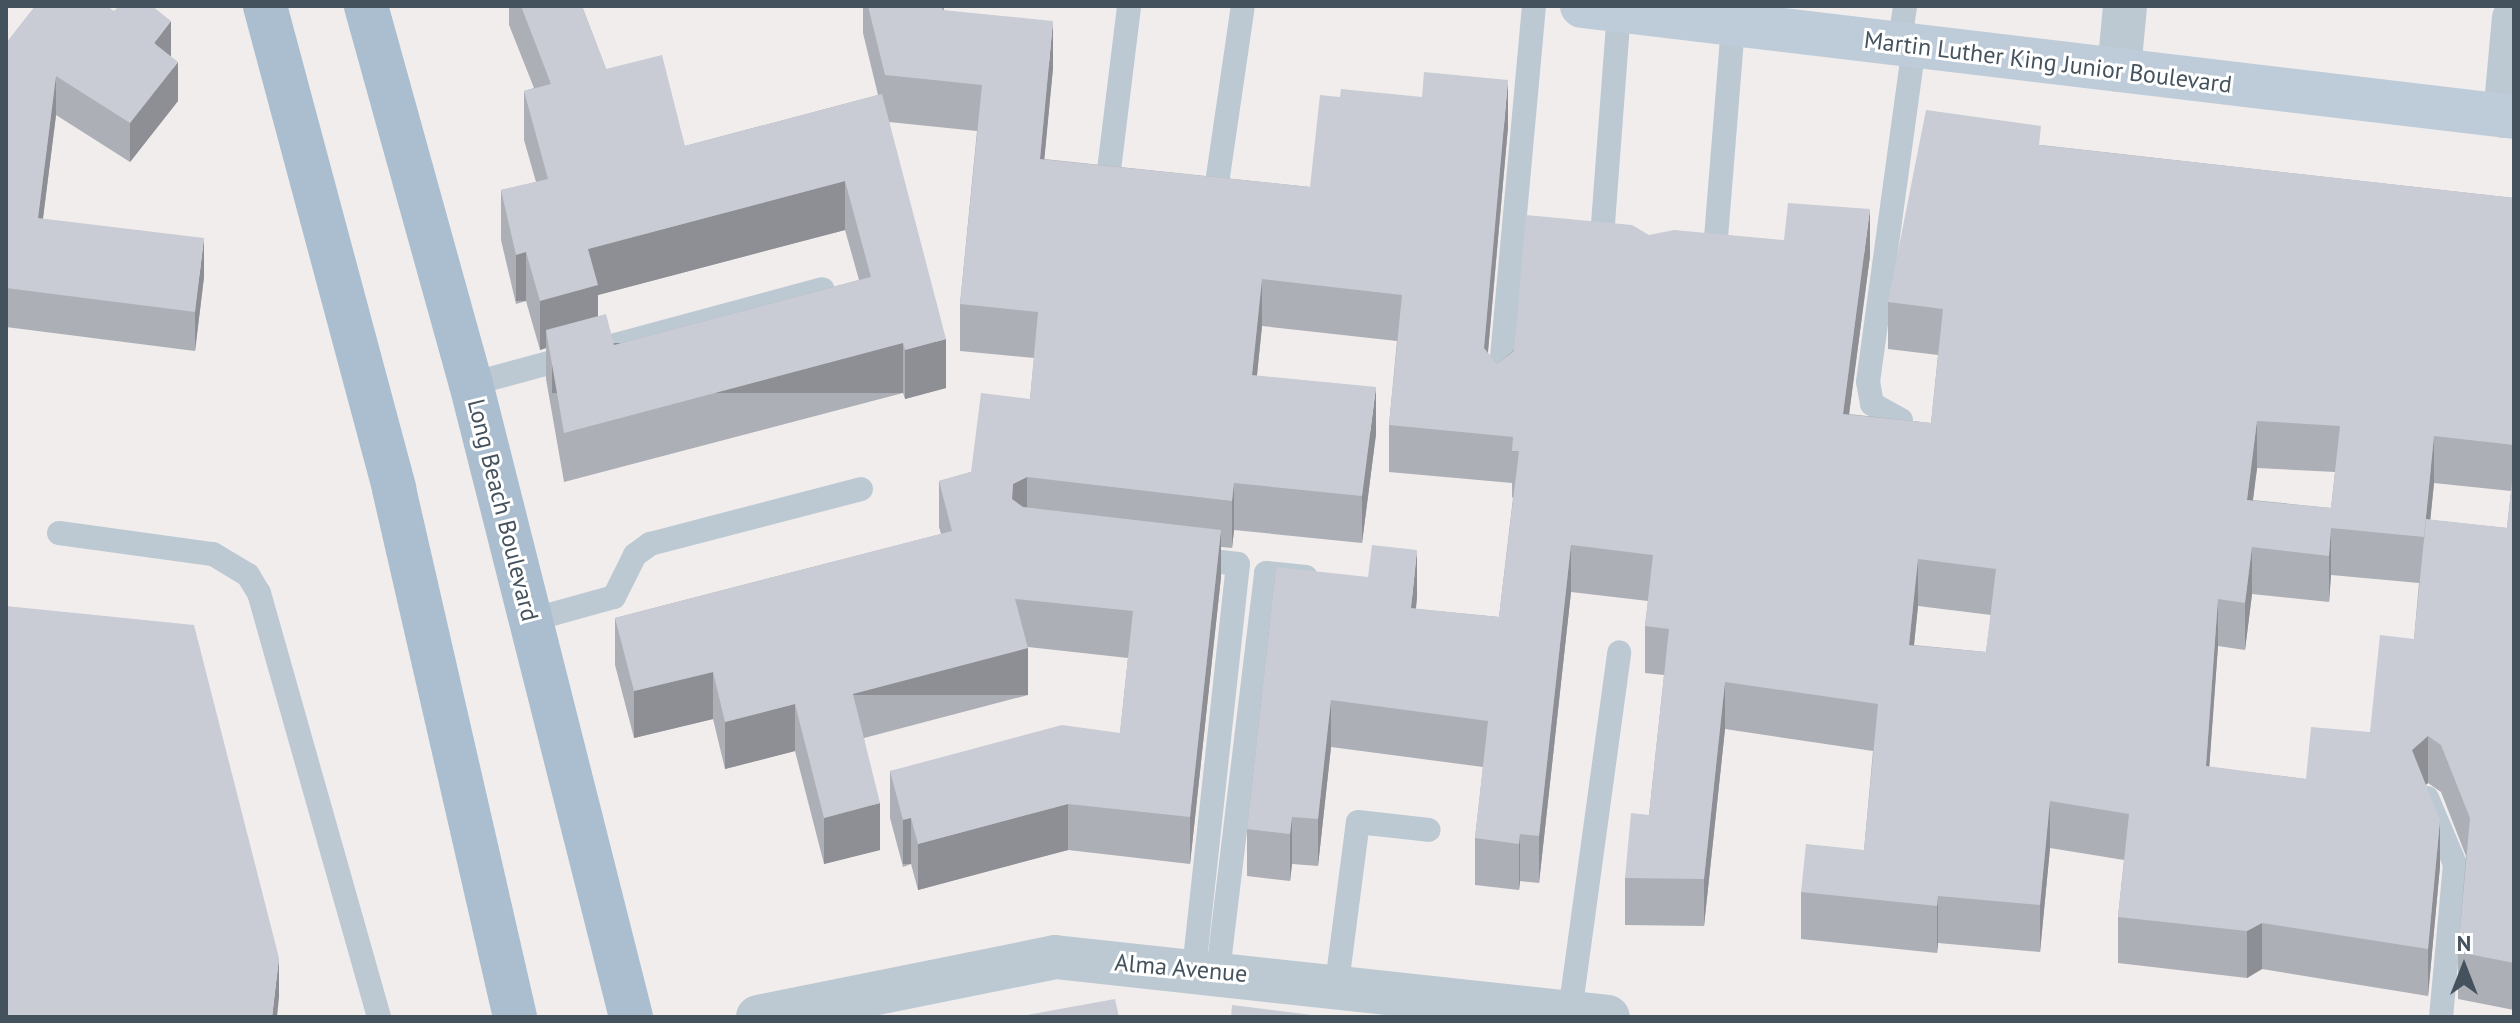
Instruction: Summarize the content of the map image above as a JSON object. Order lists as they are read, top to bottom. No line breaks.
{"streets":{"main road":["Martin Luther King Junior Boulevard","Long Beach Boulevard"],"street":["Alma Avenue"]},"north":"top"}
